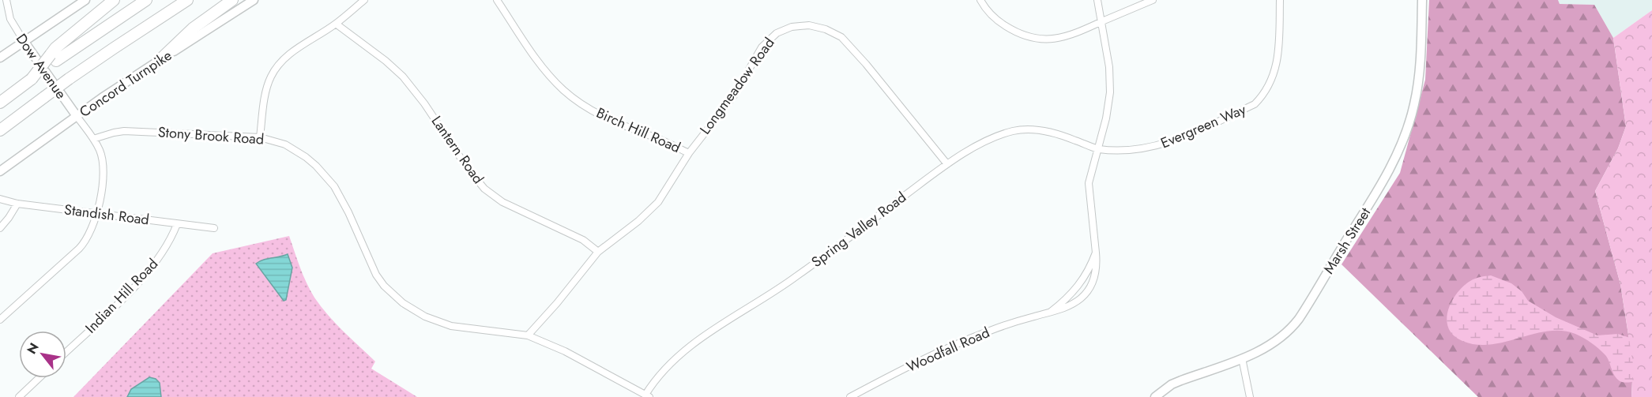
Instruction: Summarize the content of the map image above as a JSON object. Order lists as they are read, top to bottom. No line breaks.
{"streets":{"street":["Dow Avenue","Concord Turnpike","Longmeadow Road","Evergreen Way","Birch Hill Road","Stony Brook Road","Lantern Road","Standish Road","Spring Valley Road","Marsh Street","Indian Hill Road","Woodfall Road"]},"crossings":[["Dow Avenue","Concord Turnpike"],["Dow Avenue","Stony Brook Road"],["Dow Avenue","Standish Road"],["Longmeadow Road","Birch Hill Road"],["Longmeadow Road","Stony Brook Road"],["Longmeadow Road","Lantern Road"],["Longmeadow Road","Spring Valley Road"],["Evergreen Way","Spring Valley Road"],["Evergreen Way","Woodfall Road"],["Stony Brook Road","Spring Valley Road"],["Standish Road","Indian Hill Road"],["Spring Valley Road","Woodfall Road"]],"north":"top left"}
